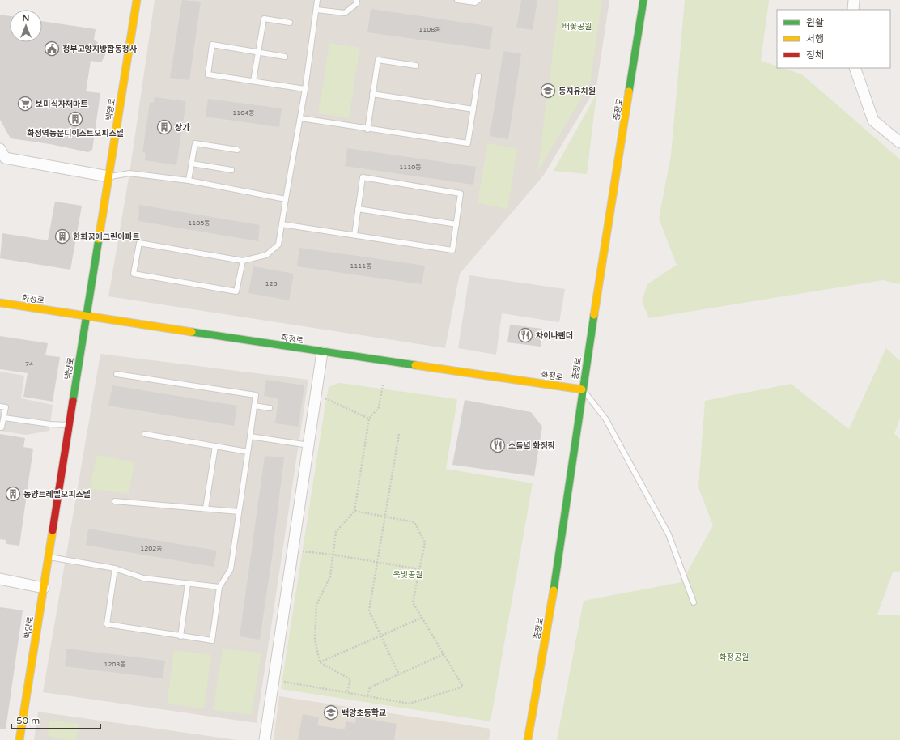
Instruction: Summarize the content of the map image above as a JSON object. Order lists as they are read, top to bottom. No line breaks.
{"streets":{"main road":["백양로","충장로","화정로"]},"crossings":[["백양로","화정로"],["충장로","화정로"]],"parks":["배꽃공원","옥빛공원","화정공원"],"places":{"public building":["정부고양지방합동청사"],"school or university":["둥지유치원","백양초등학교"],"supermarket":["보미식자재마트"],"building":["화정역동문디이스트오피스텔","상가","한화꿈에그린아파트","동양트레벨오피스텔"],"restaurant":["차이나팬더","소들녘 화정점"]},"house_numbers":["1108동","1104동","1110동","1105동","1111동","126","74","1202동","1203동"],"legend":["원활","서행","정체"],"scale_bar":"50 m","north":"top"}
